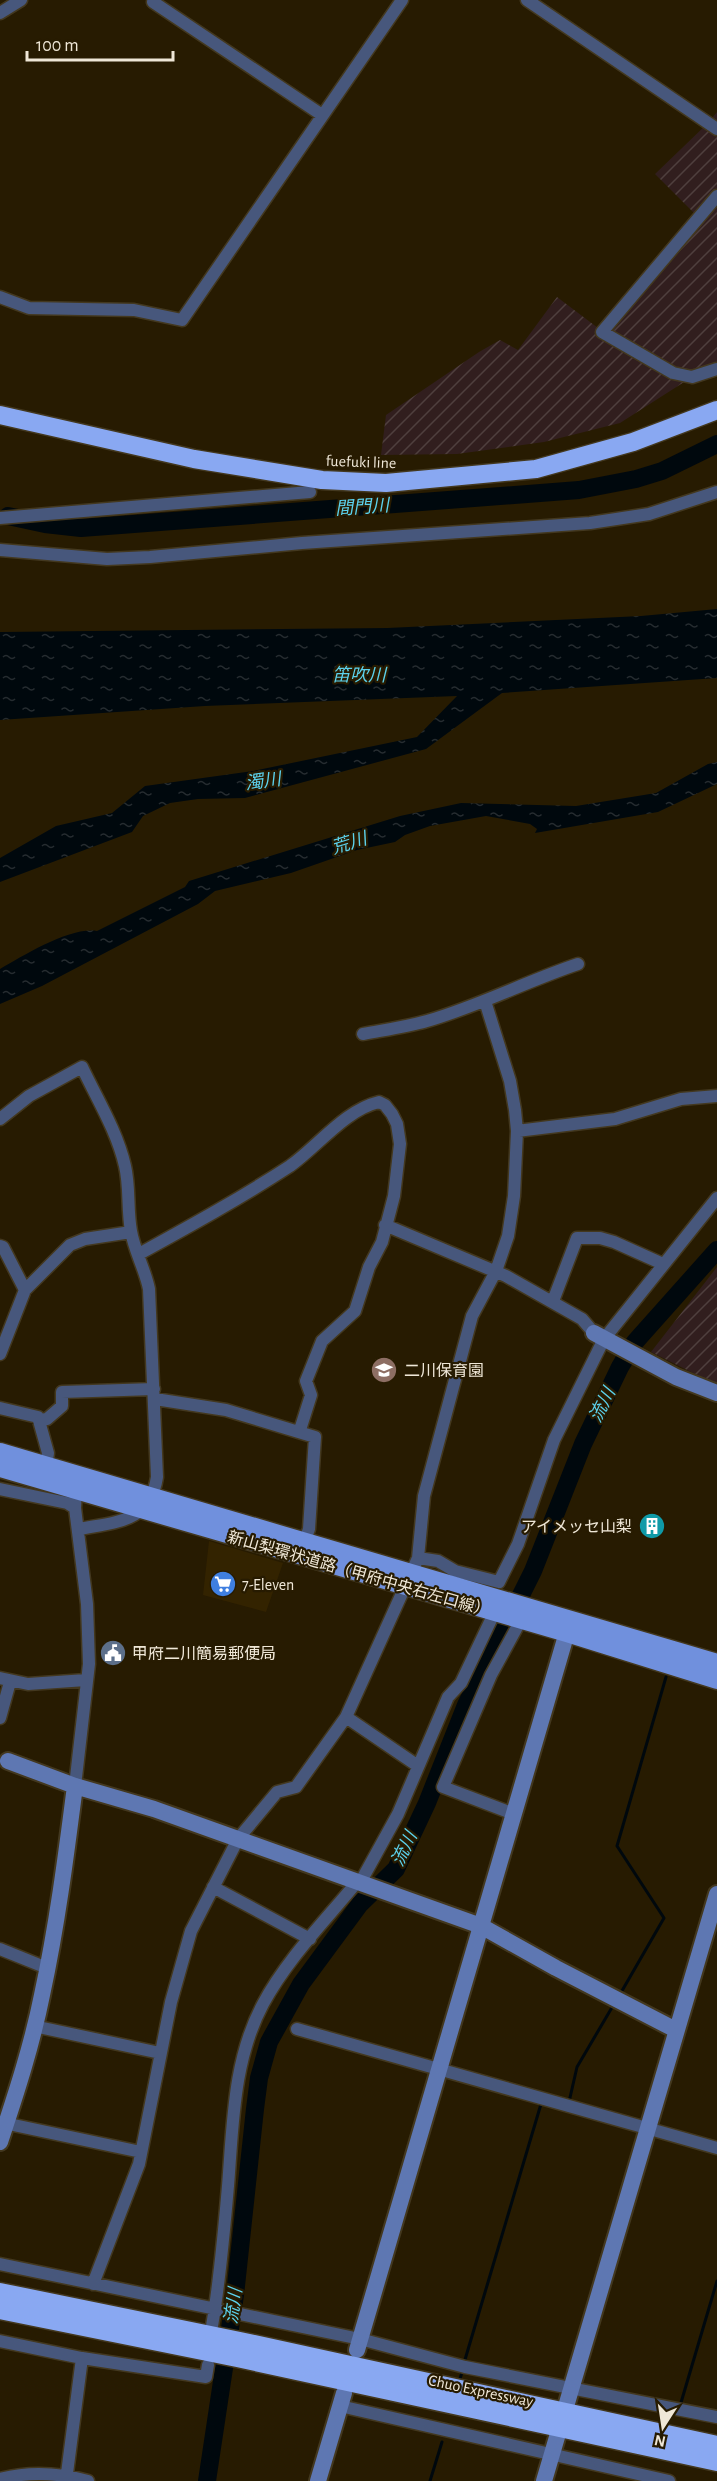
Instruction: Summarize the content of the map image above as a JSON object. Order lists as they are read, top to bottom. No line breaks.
{"streets":{"highway":["fuefuki line","Chuo Expressway"],"main road":["新山梨環状道路（甲府中央右左口線）"]},"water":["間門川","笛吹川","濁川","荒川","流川"],"places":{"school or university":["二川保育園"],"building":["アイメッセ山梨"],"supermarket":["7-Eleven"],"public building":["甲府二川簡易郵便局"]},"scale_bar":"100 m","north":"bottom"}
